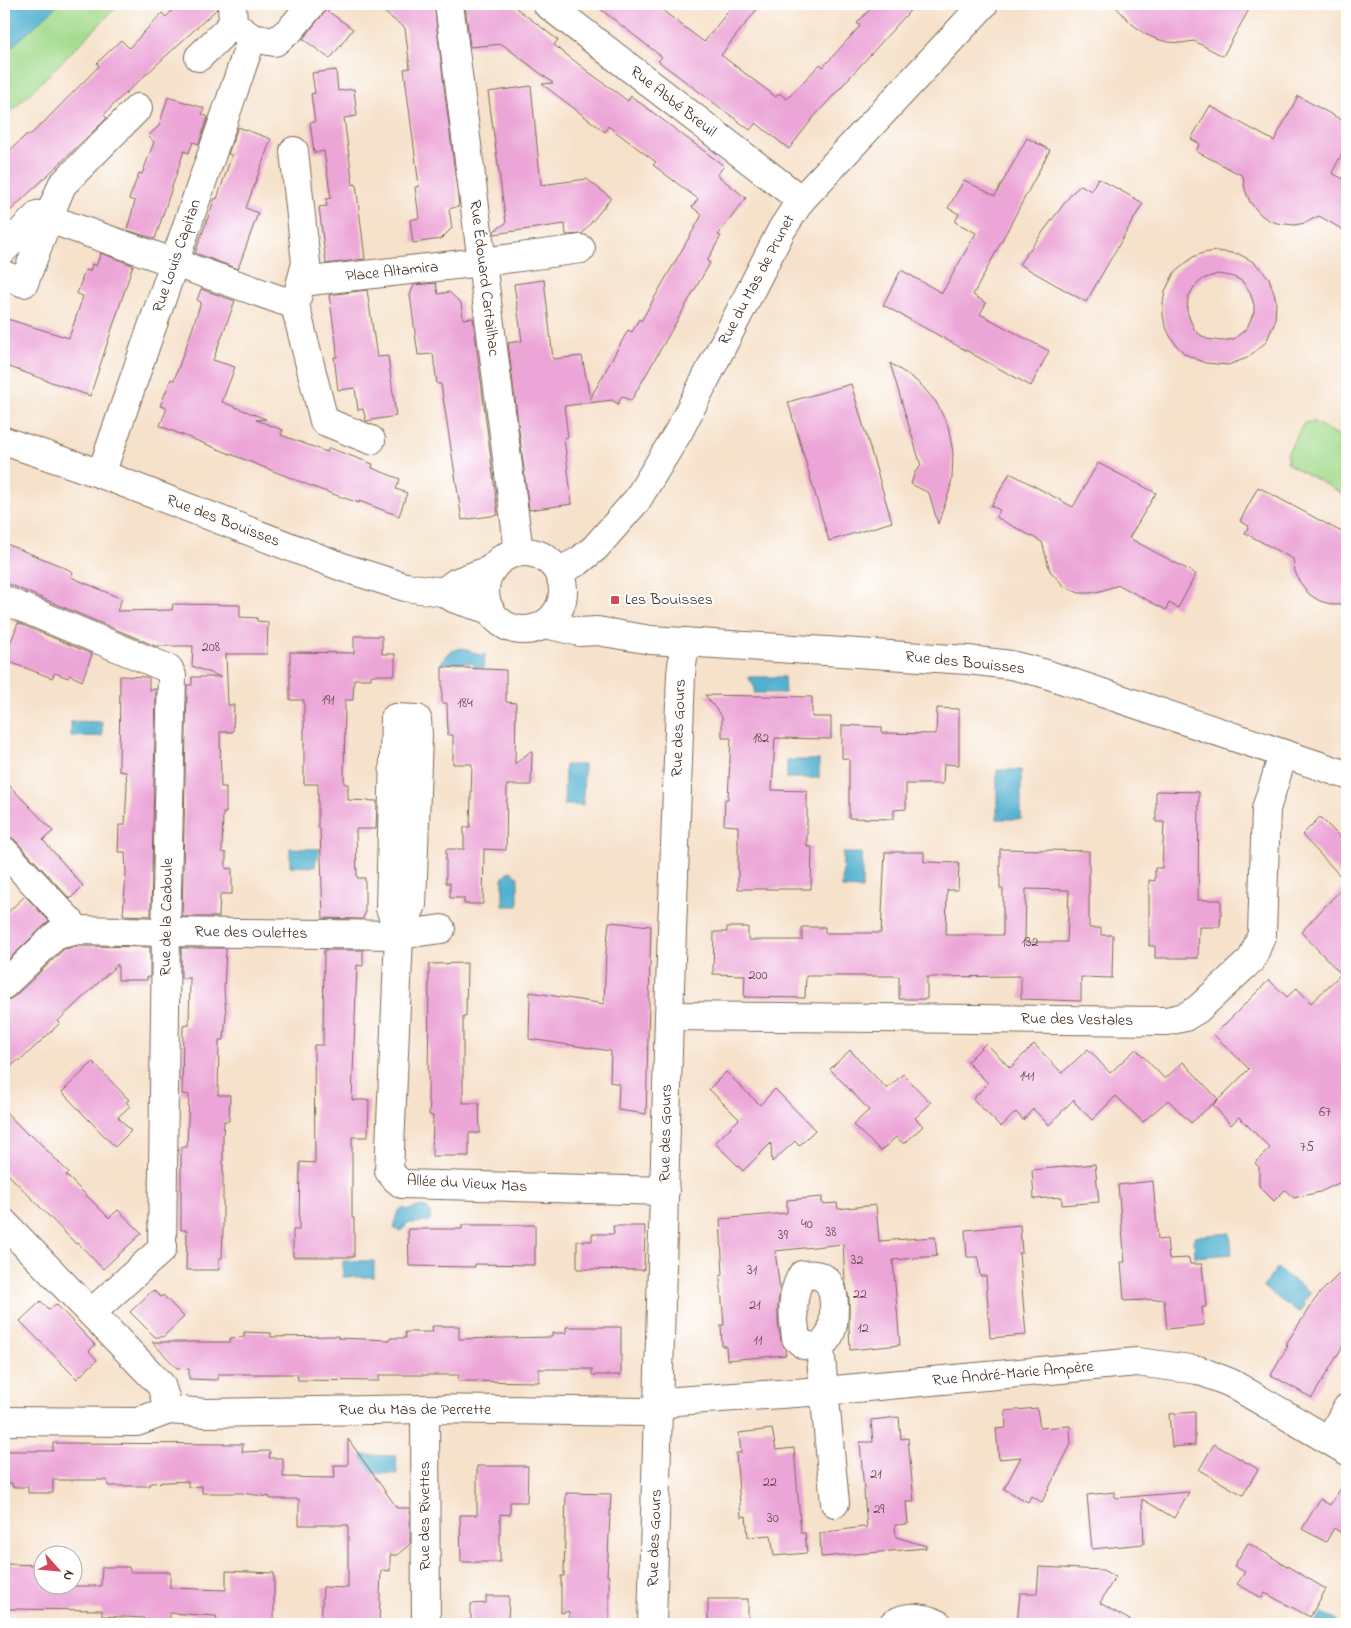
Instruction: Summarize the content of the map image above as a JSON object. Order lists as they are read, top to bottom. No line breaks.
{"streets":{"street":["Rue Abbé Breuil","Rue Louis Capitan","Place Altamira","Rue Édouard Cartailhac","Rue du Mas de Prunet","Rue des Bouisses","Rue des Gours","Rue de la Cadoule","Rue des Oulettes","Rue des Vestales","Allée du Vieux Mas","Rue André-Marie Ampère","Rue du Mas de Perrette","Rue des Rivettes"]},"crossings":[["Rue Abbé Breuil","Rue du Mas de Prunet"],["Rue Louis Capitan","Place Altamira"],["Rue Louis Capitan","Rue des Bouisses"],["Place Altamira","Rue Édouard Cartailhac"],["Rue Édouard Cartailhac","Rue du Mas de Prunet"],["Rue Édouard Cartailhac","Rue des Bouisses"],["Rue du Mas de Prunet","Rue des Bouisses"],["Rue des Bouisses","Rue des Gours"],["Rue des Bouisses","Rue des Vestales"],["Rue des Gours","Rue des Vestales"],["Rue des Gours","Allée du Vieux Mas"],["Rue des Gours","Rue André-Marie Ampère"],["Rue des Gours","Rue du Mas de Perrette"],["Rue de la Cadoule","Rue des Oulettes"],["Rue des Oulettes","Allée du Vieux Mas"],["Rue André-Marie Ampère","Rue du Mas de Perrette"],["Rue du Mas de Perrette","Rue des Rivettes"]],"places":{"transit":["Les Bouisses"]},"house_numbers":["208","191","184","182","132","200","141","67","75","40","38","39","32","31","22","21","12","11","21","22","29","30"],"north":"bottom right"}
